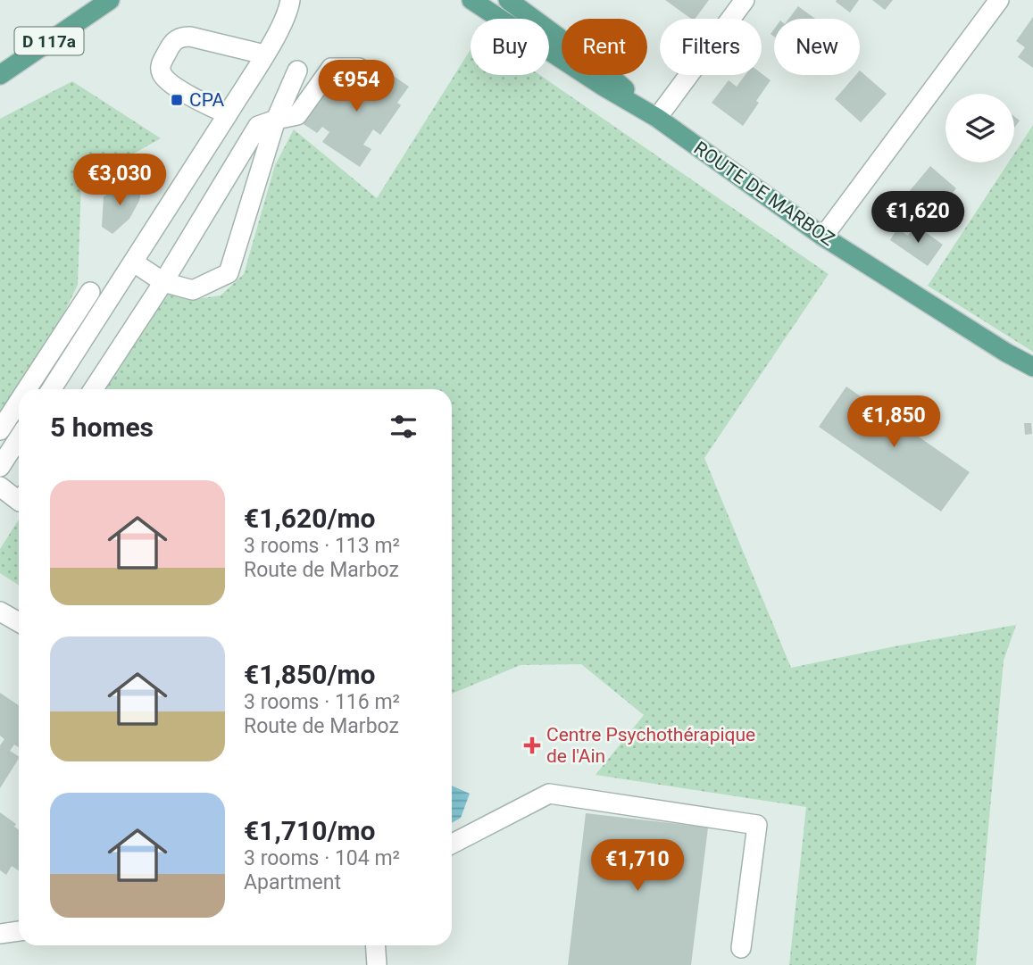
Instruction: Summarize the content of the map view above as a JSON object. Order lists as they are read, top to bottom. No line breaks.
{"streets":{"main road":["D 117a","ROUTE DE MARBOZ"]},"places":{"transit":["CPA"],"health":["Centre Psychothérapique de l'Ain"]},"page":{"chip":["Buy","Rent","Filters","New"],"price":["€954","€3,030","€1,620","€1,850","€1,710"],"heading":"5 homes","list":[{"name":"€1,620/mo","note":"3 rooms · 113 m² · Route de Marboz"},{"name":"€1,850/mo","note":"3 rooms · 116 m² · Route de Marboz"},{"name":"€1,710/mo","note":"3 rooms · 104 m² · Apartment"}]}}
